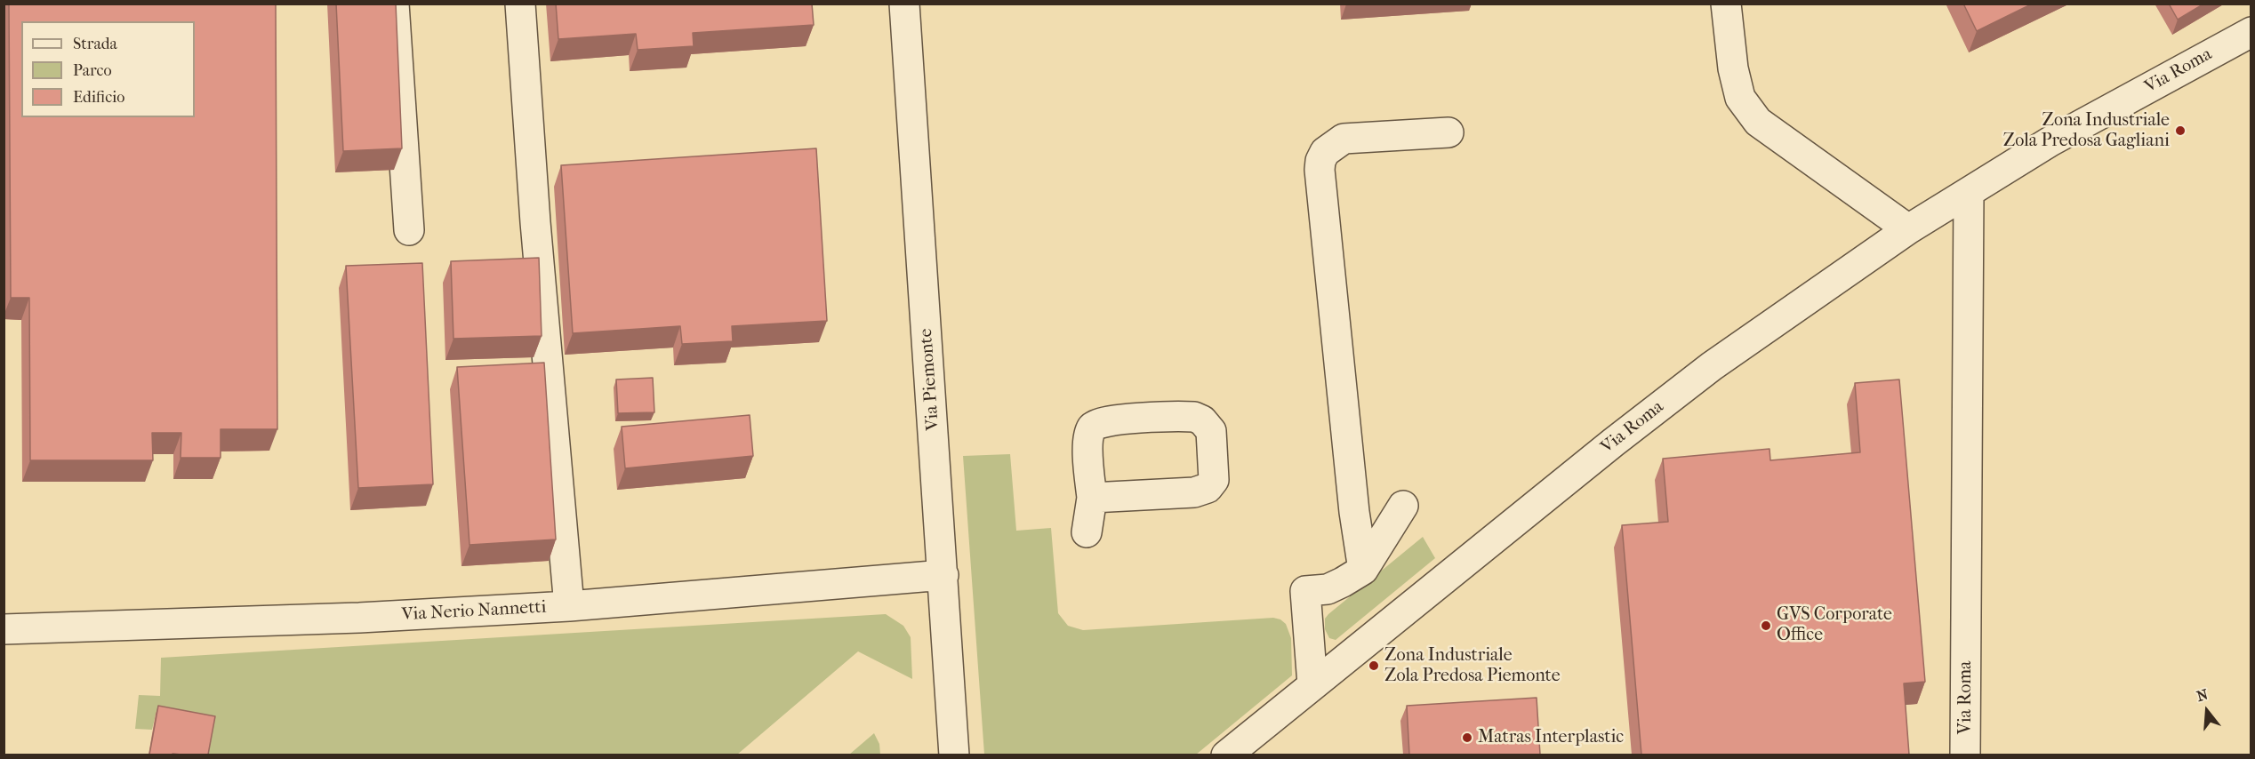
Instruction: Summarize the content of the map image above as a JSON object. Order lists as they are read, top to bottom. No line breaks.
{"streets":{"street":["Via Roma","Via Piemonte","Via Nerio Nannetti"]},"crossings":[["Via Piemonte","Via Nerio Nannetti"]],"places":["Zona Industriale Zola Predosa Gagliani","GVS Corporate Office","Zona Industriale Zola Predosa Piemonte","Matras Interplastic"],"legend":["Strada","Parco","Edificio"],"north":"top"}
